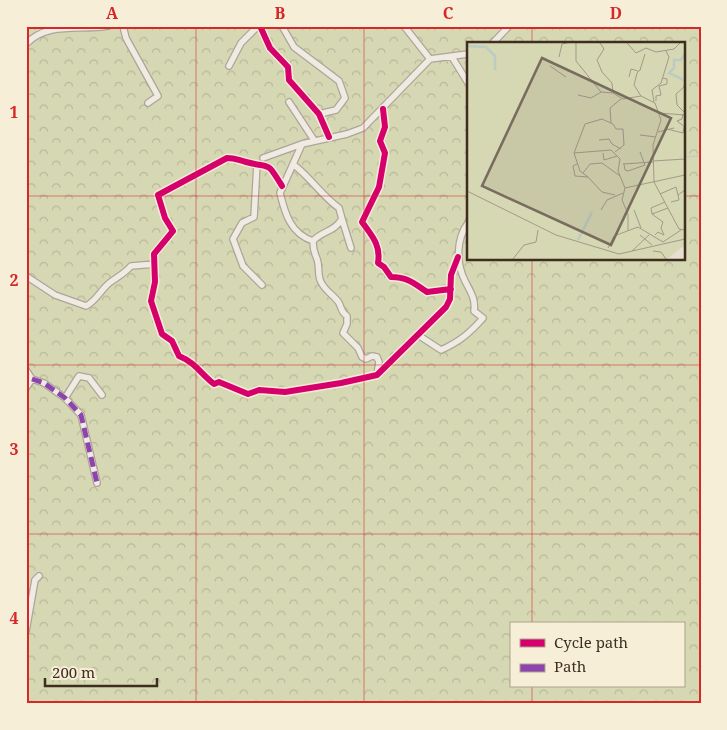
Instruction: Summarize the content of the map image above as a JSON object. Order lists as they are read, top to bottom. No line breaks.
{"legend":["Cycle path","Path"],"scale_bar":"200 m","grid":{"columns":["A","B","C","D"],"rows":["1","2","3","4"]}}
